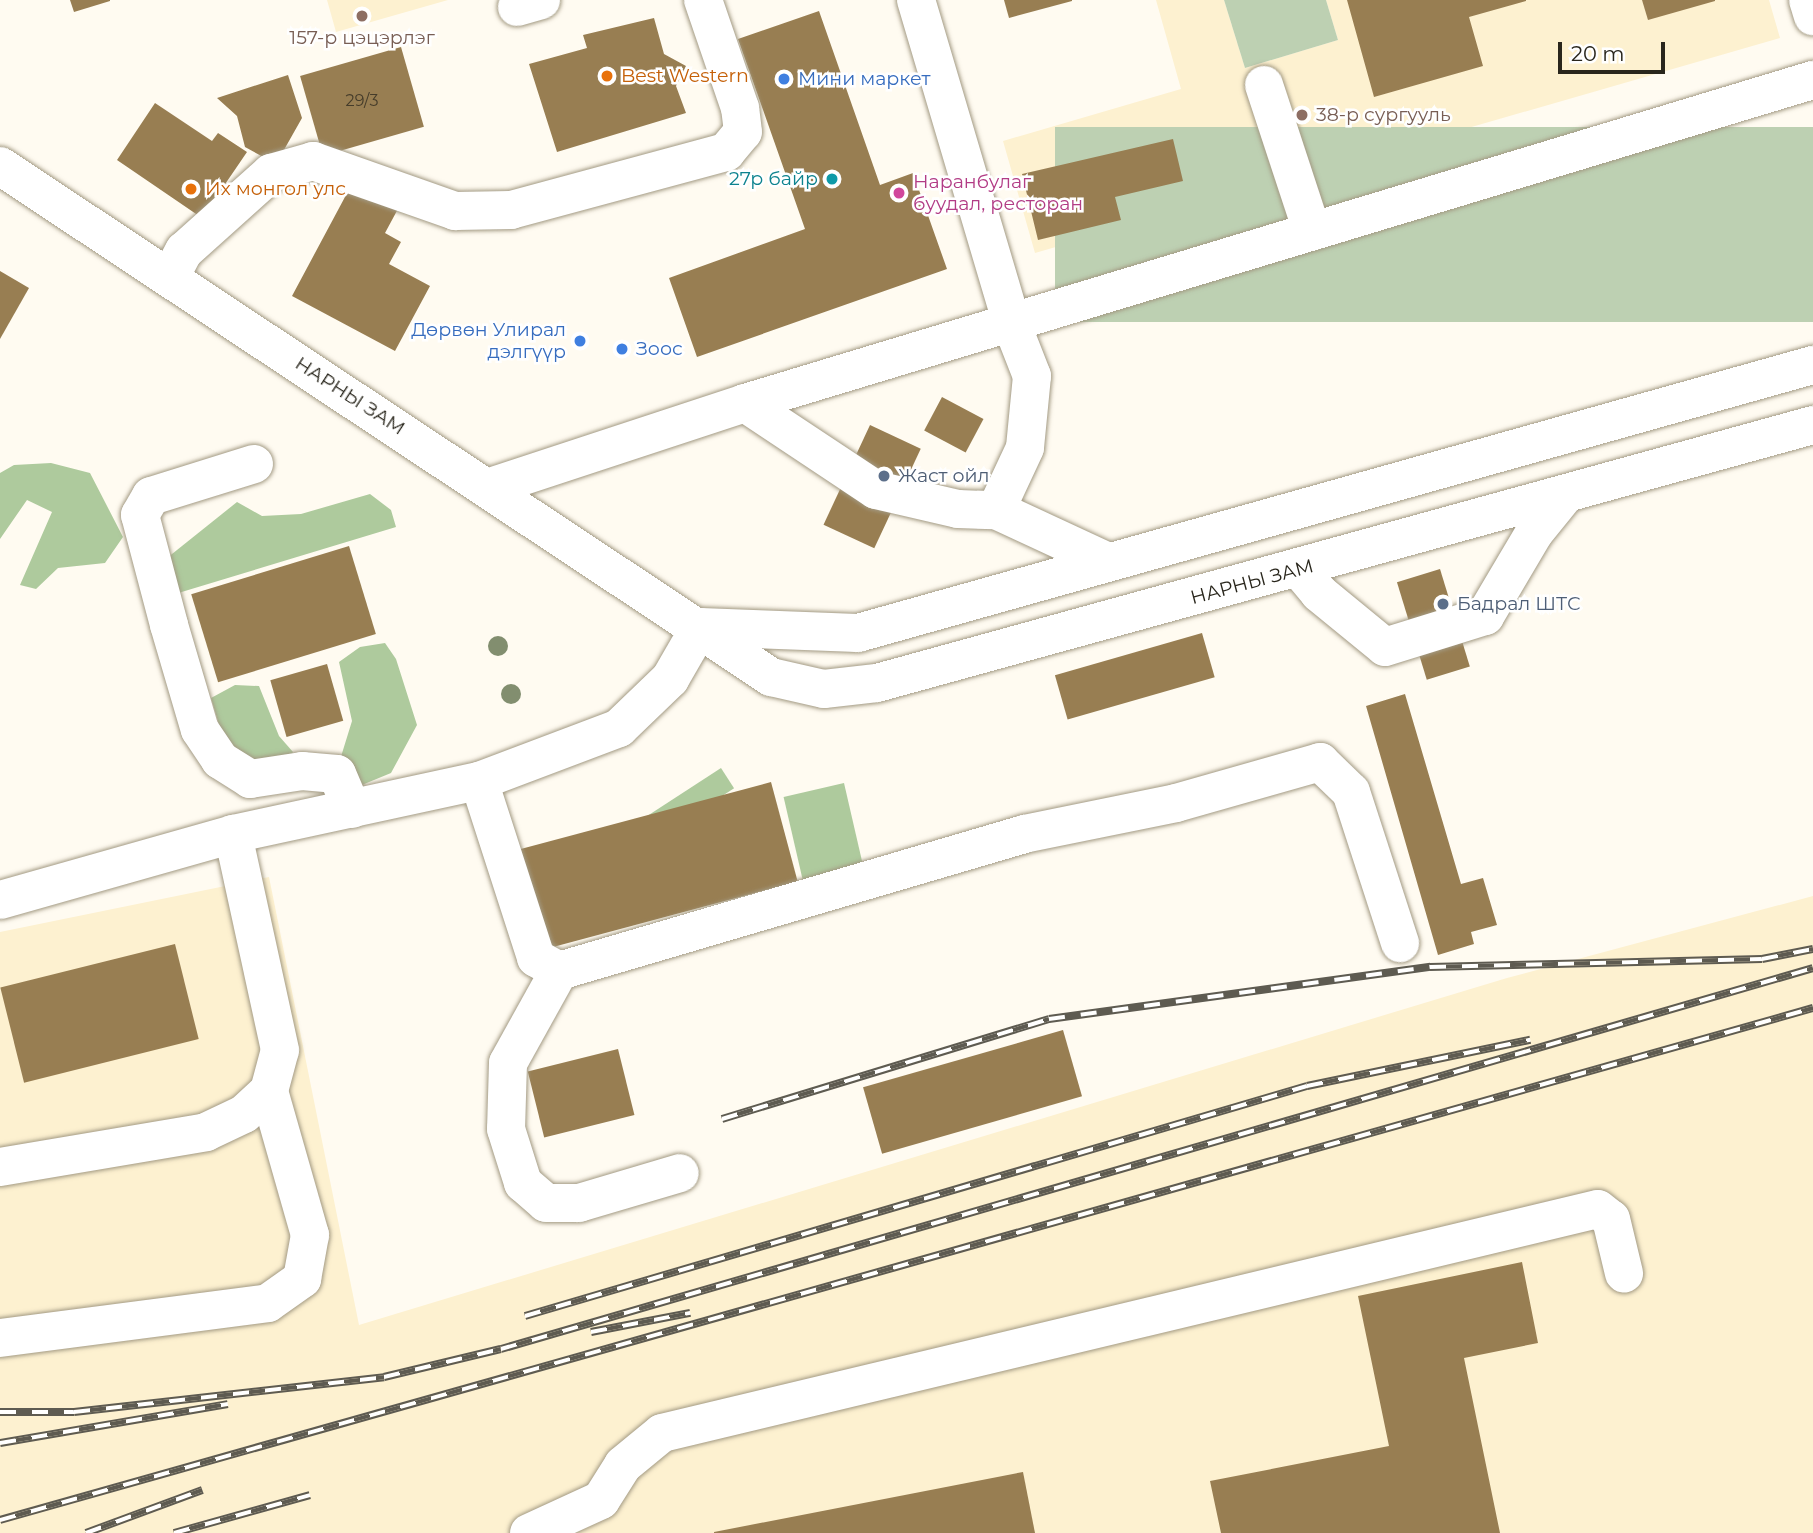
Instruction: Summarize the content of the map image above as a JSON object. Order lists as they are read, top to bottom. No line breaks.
{"streets":{"main road":["НАРНЫ ЗАМ"]},"places":["157-р цэцэрлэг","Best Western","Мини маркет","38-р сургууль","27р байр","Их монгол улс","Наранбулаг буудал, ресторан","Дөрвөн Улирал дэлгүүр","Зоос","Жаст ойл","Бадрал ШТС"],"house_numbers":["29/3"],"scale_bar":"20 m"}
